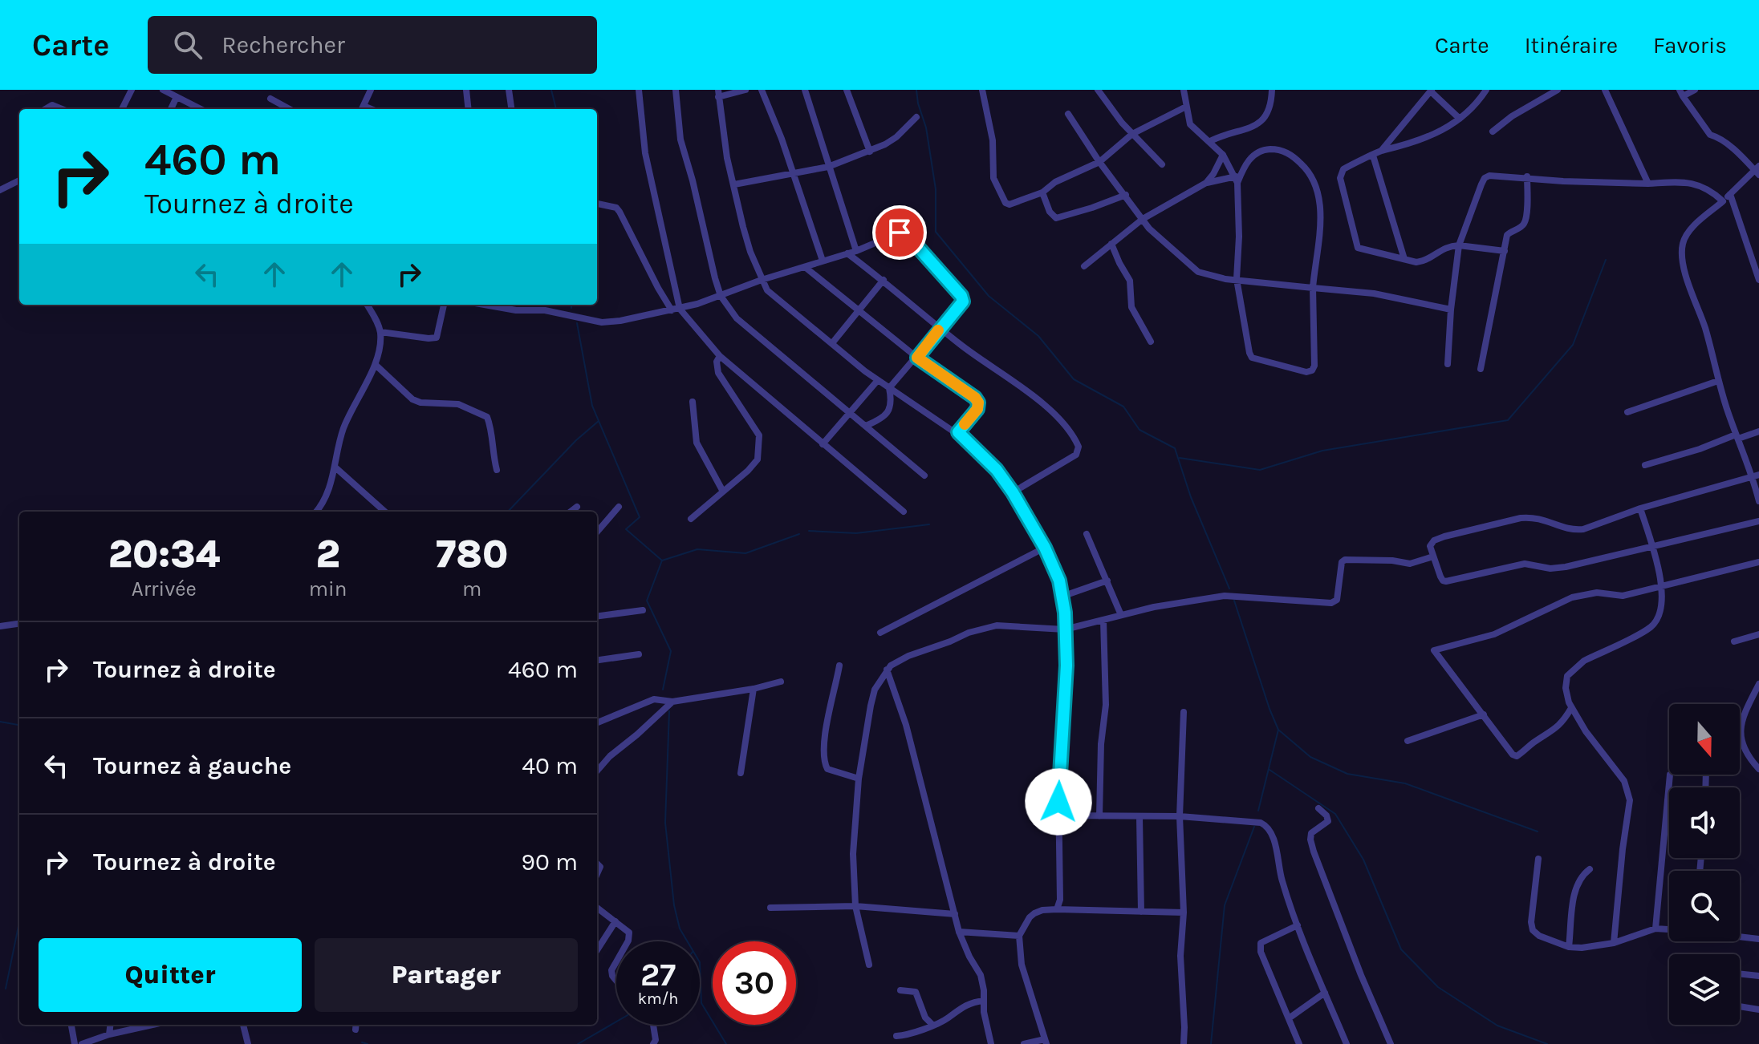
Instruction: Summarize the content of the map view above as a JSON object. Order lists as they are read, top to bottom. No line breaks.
{"north":"bottom","page":{"header":"Carte","search":"Rechercher","nav":["Carte","Itinéraire","Favoris"],"turn":["460 m","Tournez à droite"],"eta":["20:34","Arrivée","2","min","780","m"],"list":[{"name":"Tournez à droite","value":"460 m"},{"name":"Tournez à gauche","value":"40 m"},{"name":"Tournez à droite","value":"90 m"}],"buttons":["Quitter","Partager"],"speed":"27 km/h","limit":"30"}}
